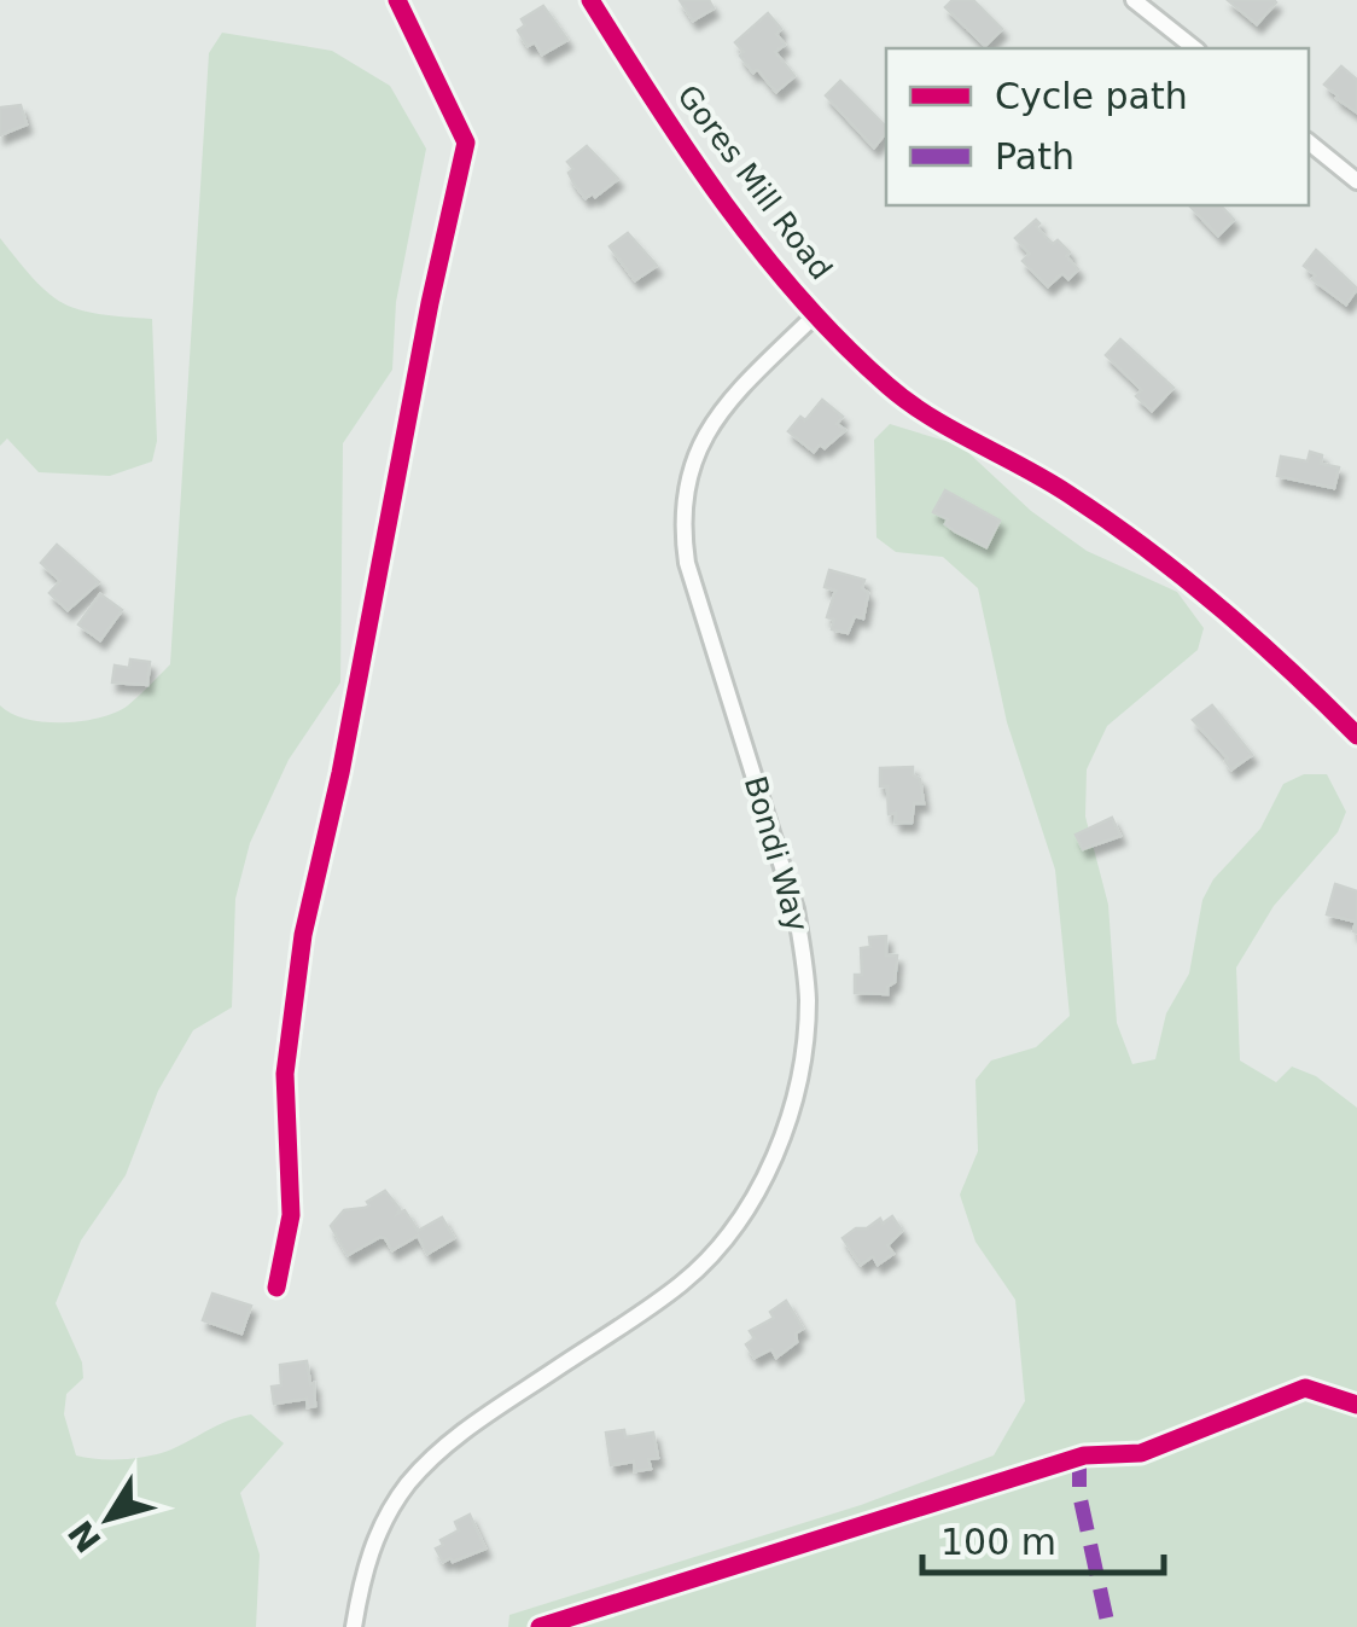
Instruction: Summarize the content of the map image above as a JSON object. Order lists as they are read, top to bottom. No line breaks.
{"streets":{"street":["Gores Mill Road","Bondi Way"]},"crossings":[["Gores Mill Road","Bondi Way"]],"legend":["Cycle path","Path"],"scale_bar":"100 m","north":"bottom left"}
